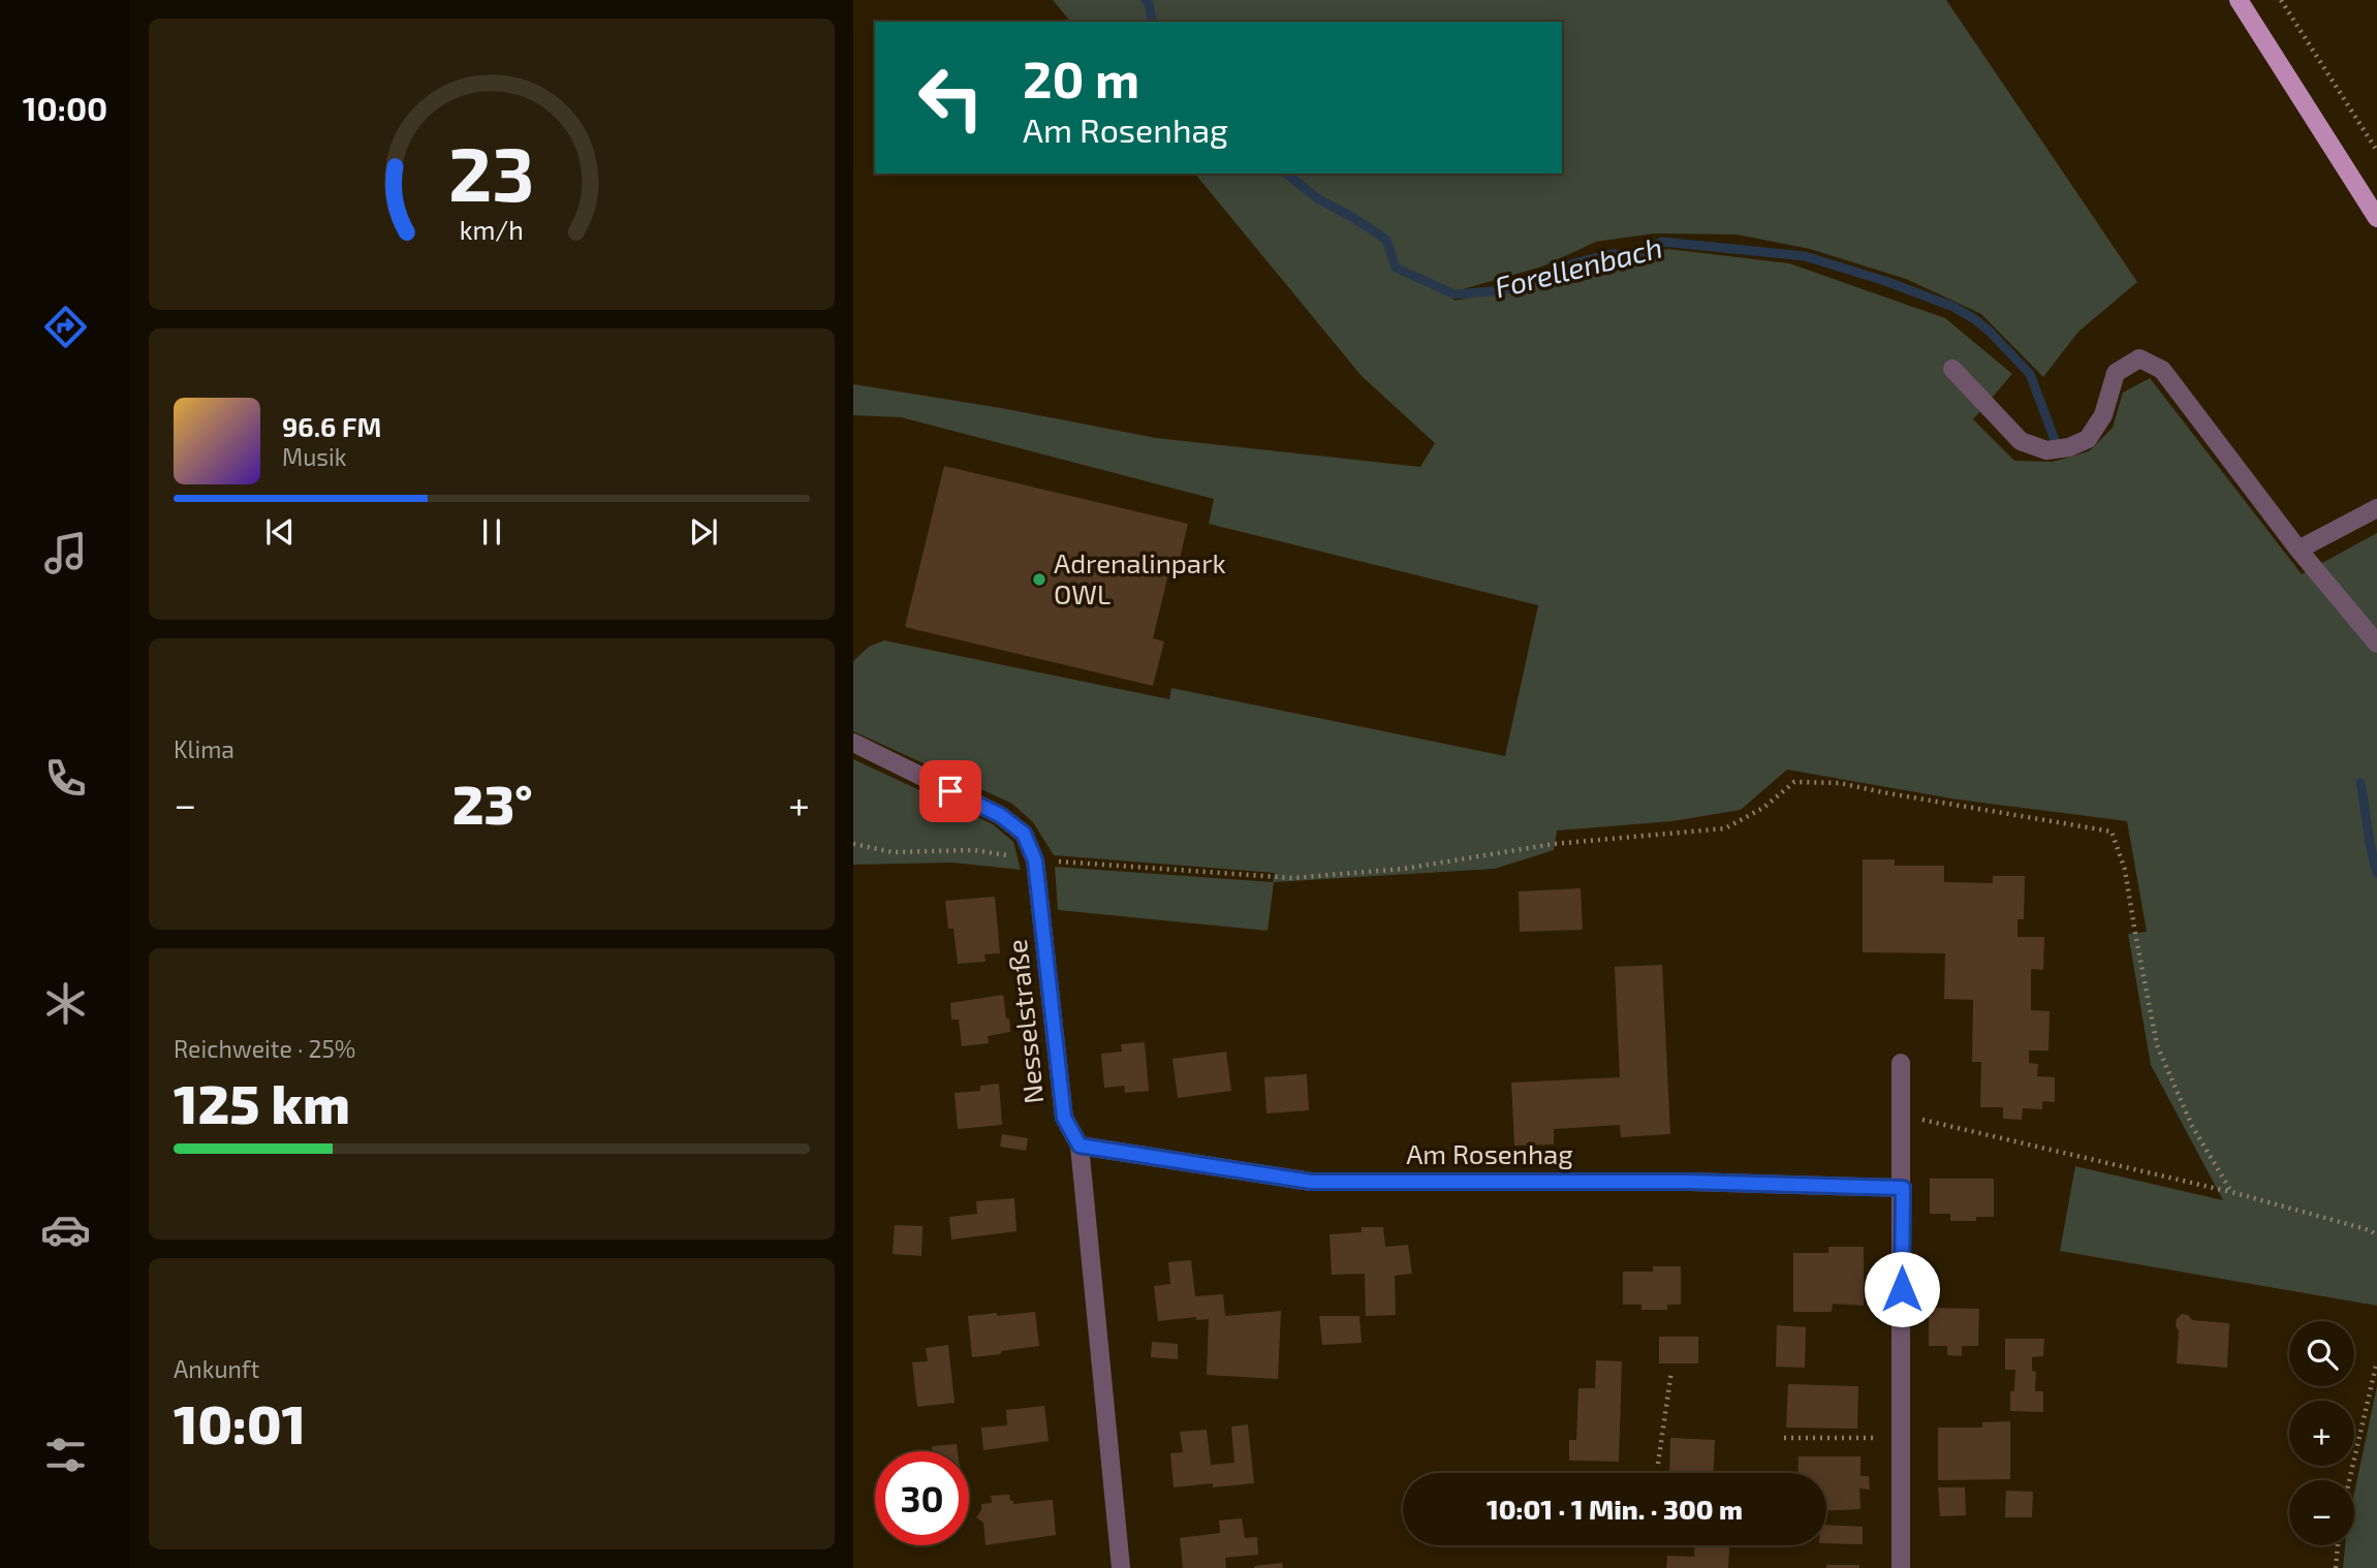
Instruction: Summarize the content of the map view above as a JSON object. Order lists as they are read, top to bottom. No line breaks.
{"streets":{"street":["Nesselstraße","Am Rosenhag"]},"crossings":[["Nesselstraße","Am Rosenhag"]],"water":["Forellenbach"],"places":["Adrenalinpark OWL"],"page":{"tabs":"10:00","turn":["20 m","Am Rosenhag"],"song":["96.6 FM","Musik"],"tile":["Klima",["Reichweite · 25%","125 km"],["Ankunft","10:01"]],"heat":["−","23°","+"],"map_buttons":["+","−"],"limit":"30","trip":"10:01 · 1 Min. · 300 m","gauge":["23","km/h"]}}
